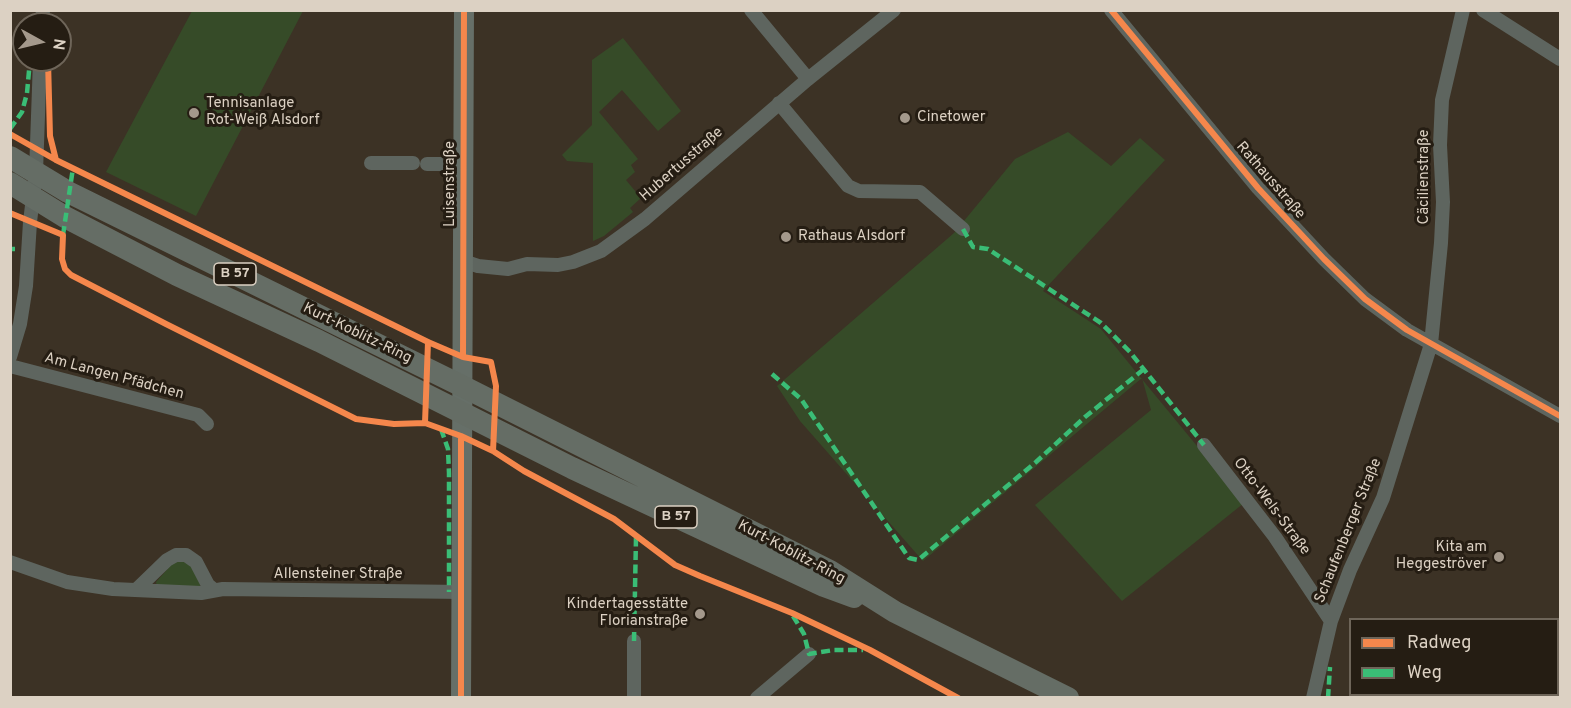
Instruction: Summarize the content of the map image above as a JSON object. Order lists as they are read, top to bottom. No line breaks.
{"streets":{"main road":["Luisenstraße","B 57","Kurt-Koblitz-Ring"],"street":["Hubertusstraße","Cäcilienstraße","Rathausstraße","Am Langen Pfädchen","Otto-Wels-Straße","Schaufenberger Straße","Allensteiner Straße"]},"crossings":[["Hubertusstraße","Luisenstraße"],["Cäcilienstraße","Rathausstraße"],["Cäcilienstraße","Schaufenberger Straße"],["Rathausstraße","Schaufenberger Straße"],["Luisenstraße","Kurt-Koblitz-Ring"],["Luisenstraße","Allensteiner Straße"],["Otto-Wels-Straße","Schaufenberger Straße"]],"places":["Tennisanlage Rot-Weiß Alsdorf","Cinetower","Rathaus Alsdorf","Kita am Heggeströver","Kindertagesstätte Florianstraße"],"legend":["Radweg","Weg"],"north":"right"}
